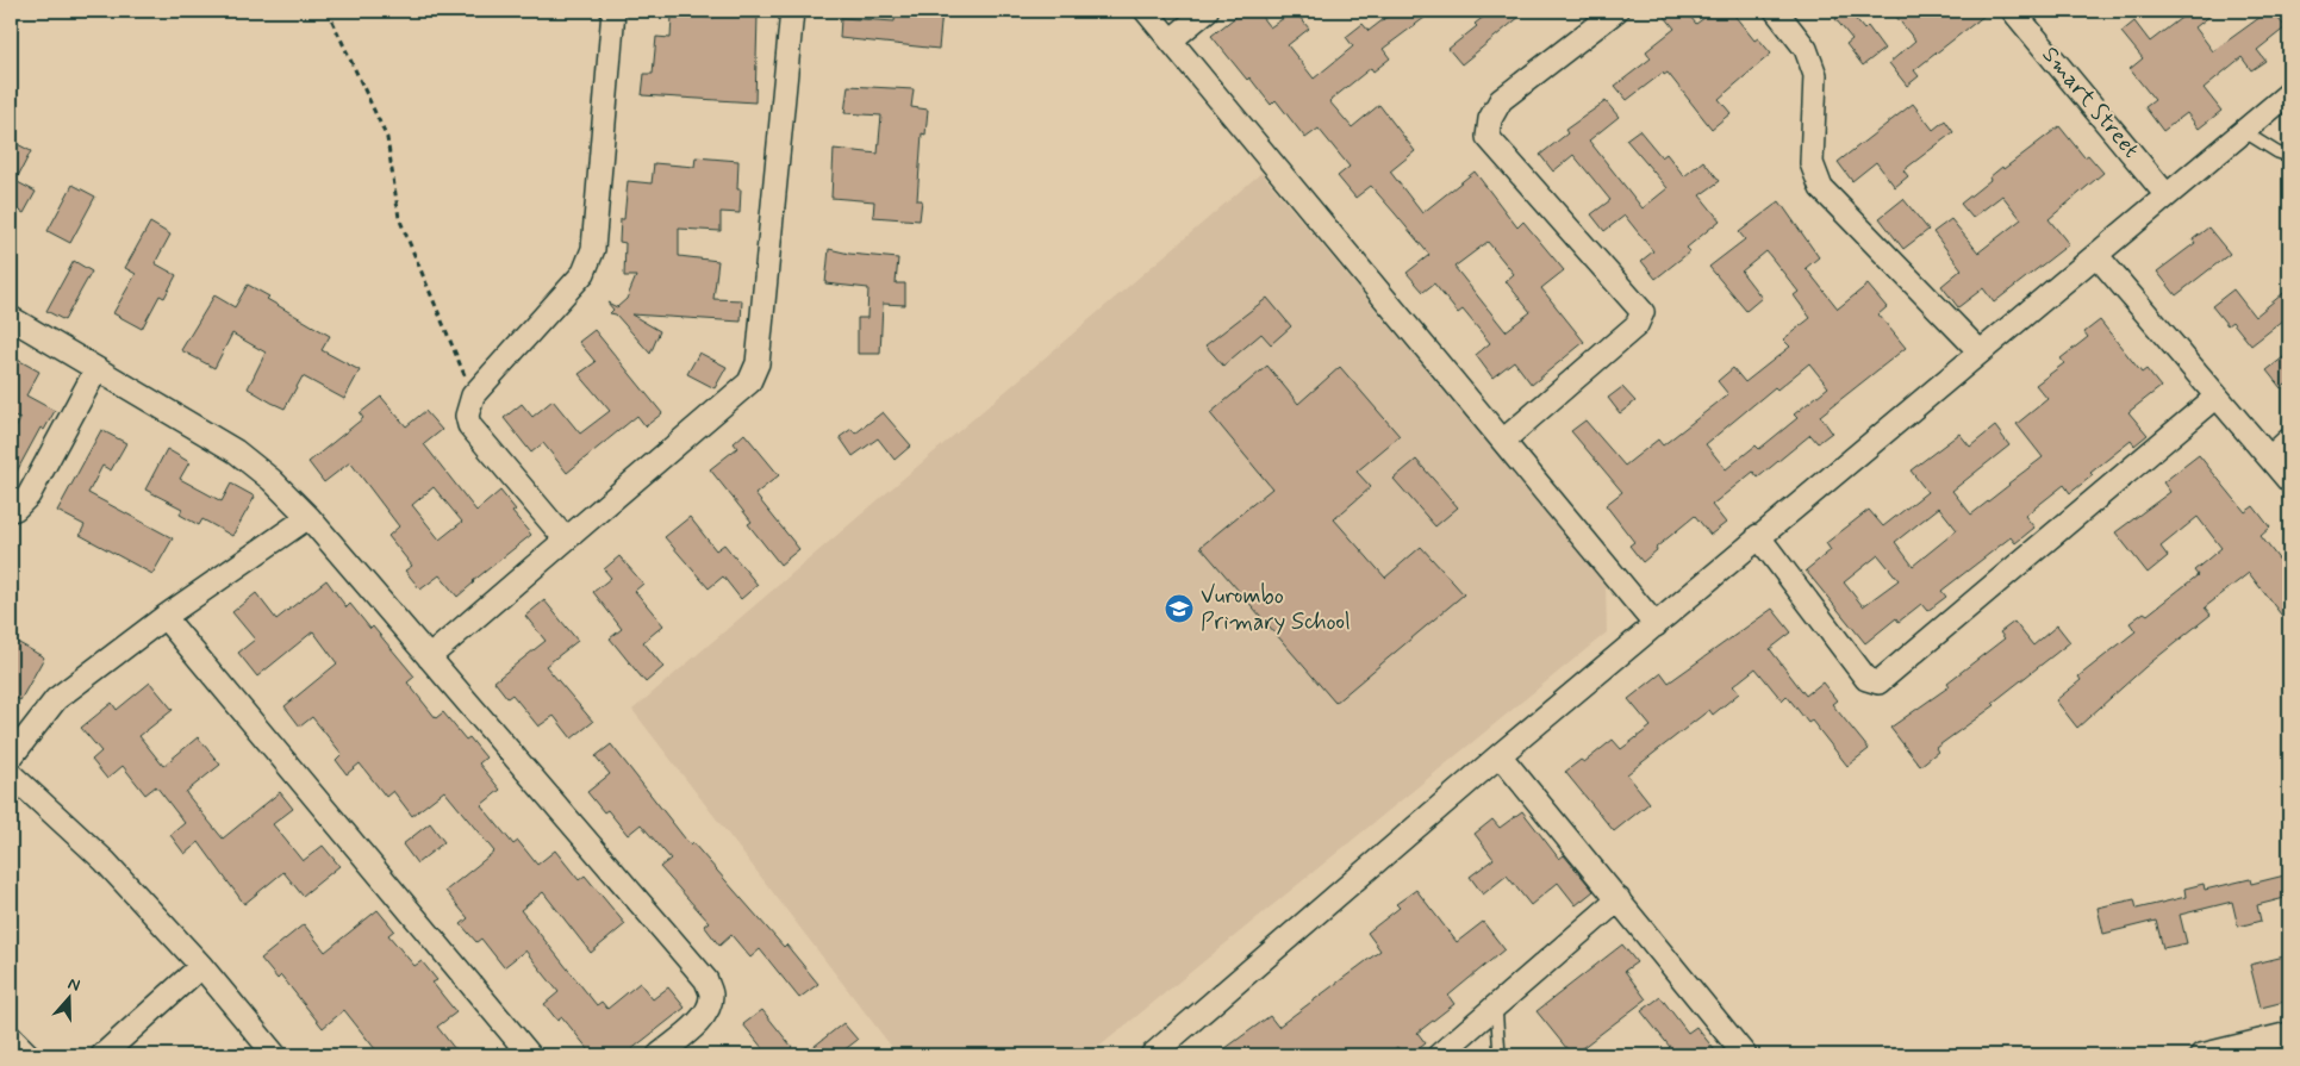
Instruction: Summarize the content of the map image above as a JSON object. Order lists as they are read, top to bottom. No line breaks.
{"streets":{"street":["Smart Street"]},"places":{"school or university":["Vurombo Primary School"]},"north":"top"}
